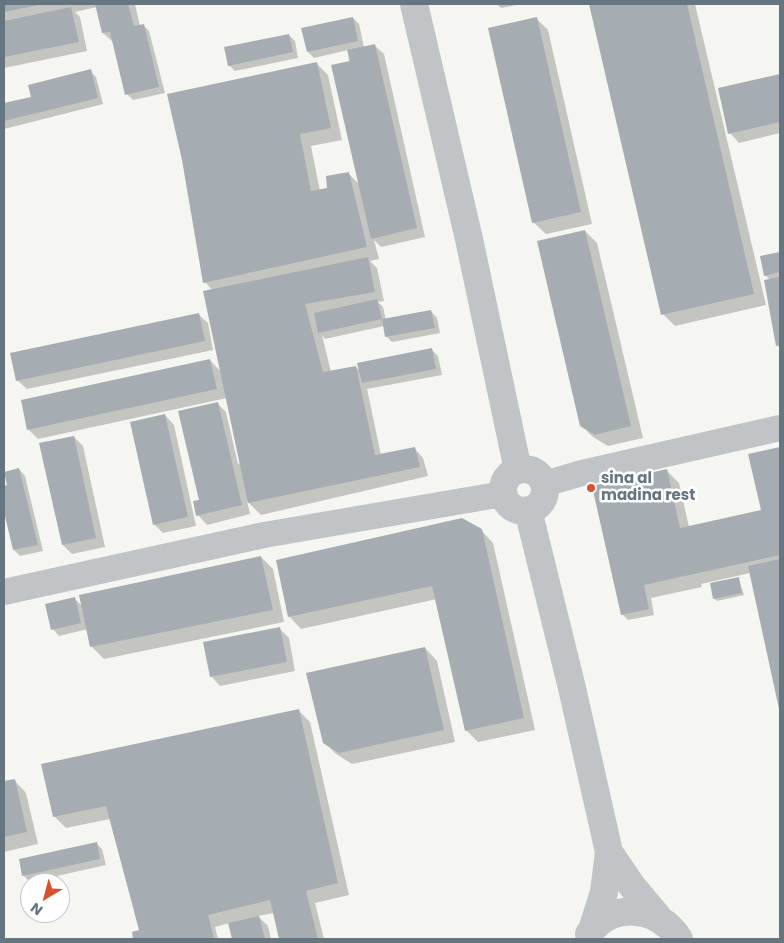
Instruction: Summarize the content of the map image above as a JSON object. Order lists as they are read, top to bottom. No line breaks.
{"places":["sina al madina rest"],"north":"bottom left"}
